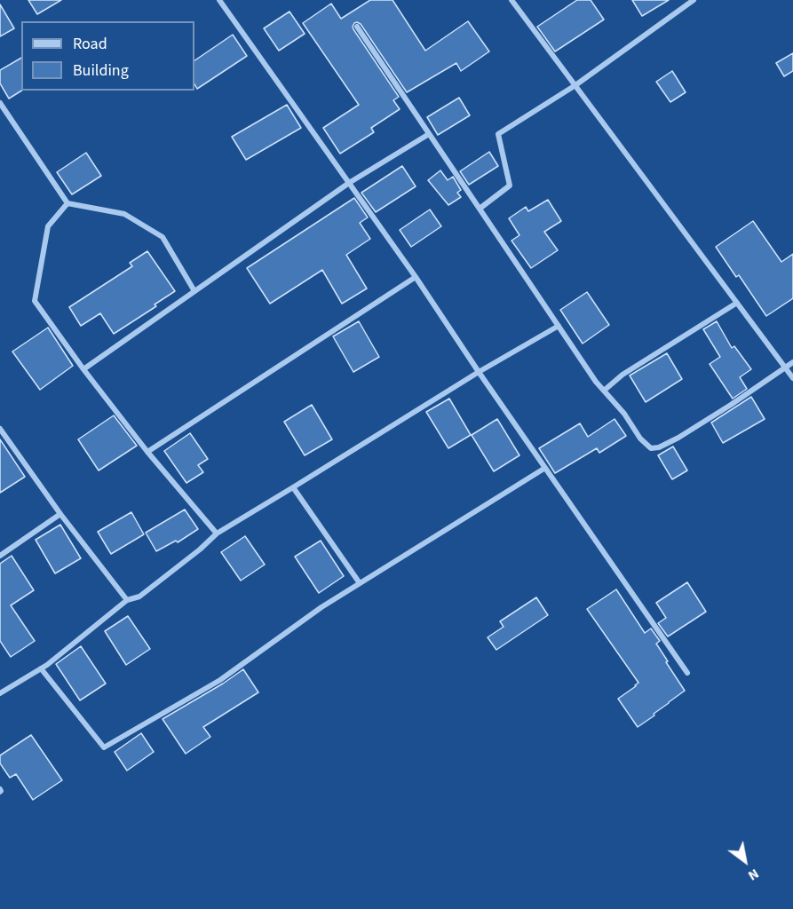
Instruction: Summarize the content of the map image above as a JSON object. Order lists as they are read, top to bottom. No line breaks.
{"legend":["Road","Building"],"north":"bottom right"}
